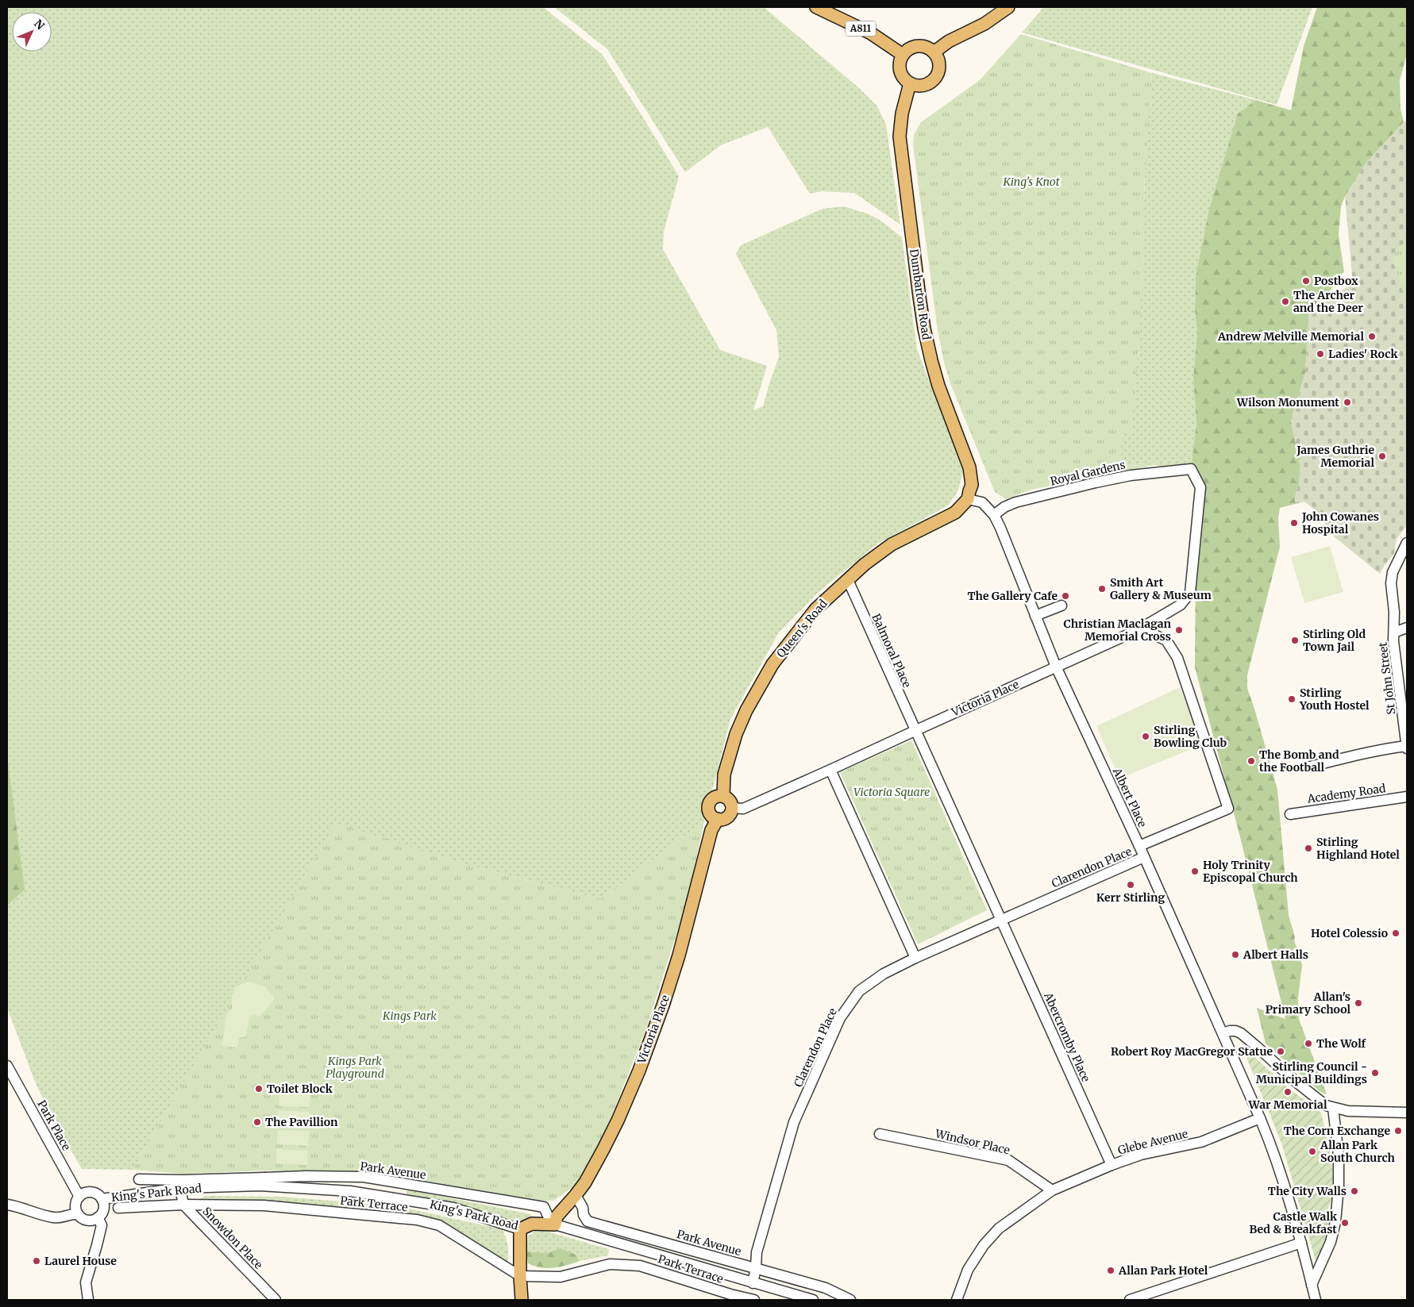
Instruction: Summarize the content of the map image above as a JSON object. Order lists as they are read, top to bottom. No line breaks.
{"streets":{"main road":["A811","Dumbarton Road","Queen's Road","Victoria Place","King's Park Road"],"street":["Royal Gardens","Balmoral Place","St John Street","Academy Road","Albert Place","Clarendon Place","Abercromby Place","Park Place","Windsor Place","Glebe Avenue","Park Avenue","Park Terrace","Snowdon Place"]},"crossings":[["A811","Dumbarton Road"],["Dumbarton Road","Queen's Road"],["Dumbarton Road","Albert Place"],["Royal Gardens","Victoria Place"],["Royal Gardens","Albert Place"],["Queen's Road","Balmoral Place"],["Queen's Road","Victoria Place"],["Queen's Road","Albert Place"],["Balmoral Place","Victoria Place"],["Victoria Place","Albert Place"],["Victoria Place","Park Avenue"],["Victoria Place","King's Park Road"],["Albert Place","Clarendon Place"],["Albert Place","Glebe Avenue"],["Clarendon Place","Abercromby Place"],["Clarendon Place","Park Avenue"],["Clarendon Place","King's Park Road"],["Abercromby Place","Glebe Avenue"],["Park Place","King's Park Road"],["Windsor Place","Glebe Avenue"],["Park Avenue","King's Park Road"],["Park Terrace","Snowdon Place"]],"parks":["King's Knot","Victoria Square","Kings Park","Kings Park Playground"],"places":["Postbox","The Archer and the Deer","Andrew Melville Memorial","Ladies' Rock","Wilson Monument","James Guthrie Memorial","John Cowanes Hospital","Smith Art Gallery & Museum","The Gallery Cafe","Christian Maclagan Memorial Cross","Stirling Old Town Jail","Stirling Youth Hostel","Stirling Bowling Club","The Bomb and the Football","Stirling Highland Hotel","Holy Trinity Episcopal Church","Kerr Stirling","Hotel Colessio","Albert Halls","Allan's Primary School","The Wolf","Robert Roy MacGregor Statue","Stirling Council - Municipal Buildings","Toilet Block","War Memorial","The Pavillion","The Corn Exchange","Allan Park South Church","The City Walls","Castle Walk Bed & Breakfast","Laurel House","Allan Park Hotel"],"north":"top right"}
